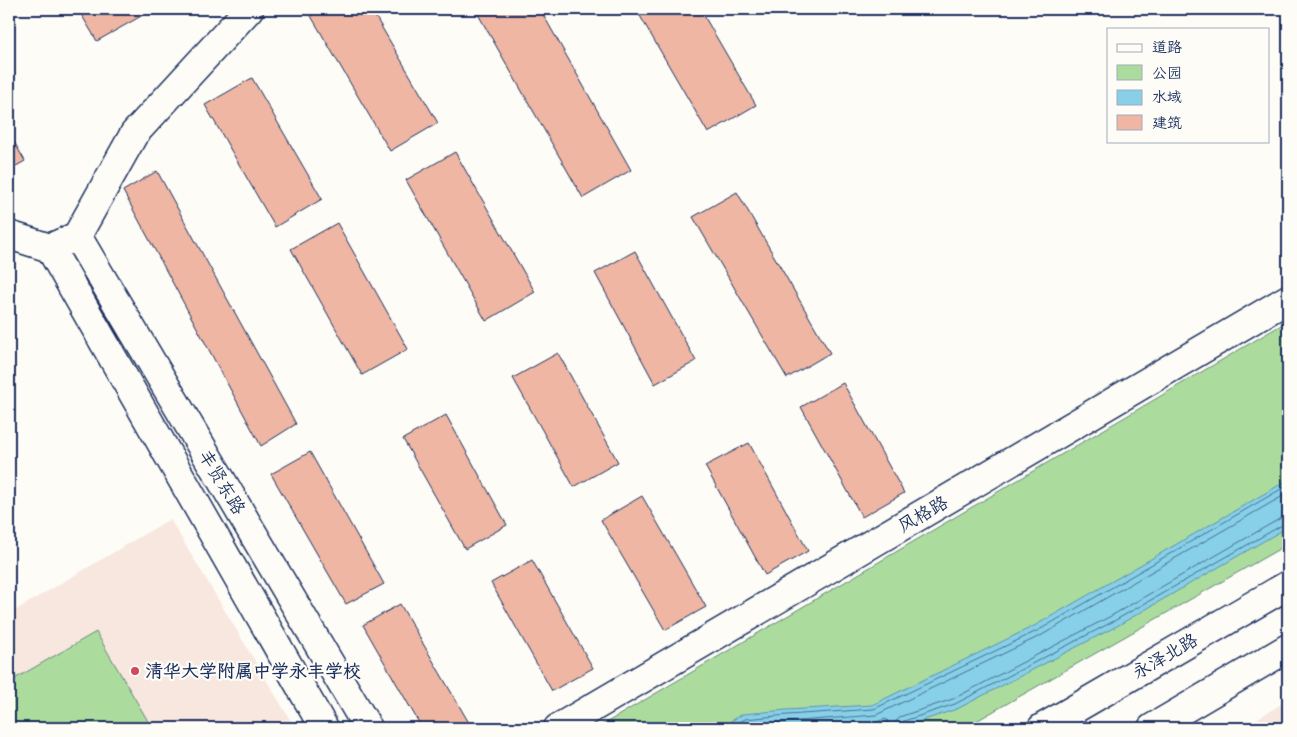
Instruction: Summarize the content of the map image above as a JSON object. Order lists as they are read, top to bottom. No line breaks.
{"streets":{"street":["丰贤东路","风格路","永泽北路"]},"places":["清华大学附属中学永丰学校"],"legend":["道路","公园","水域","建筑"]}
